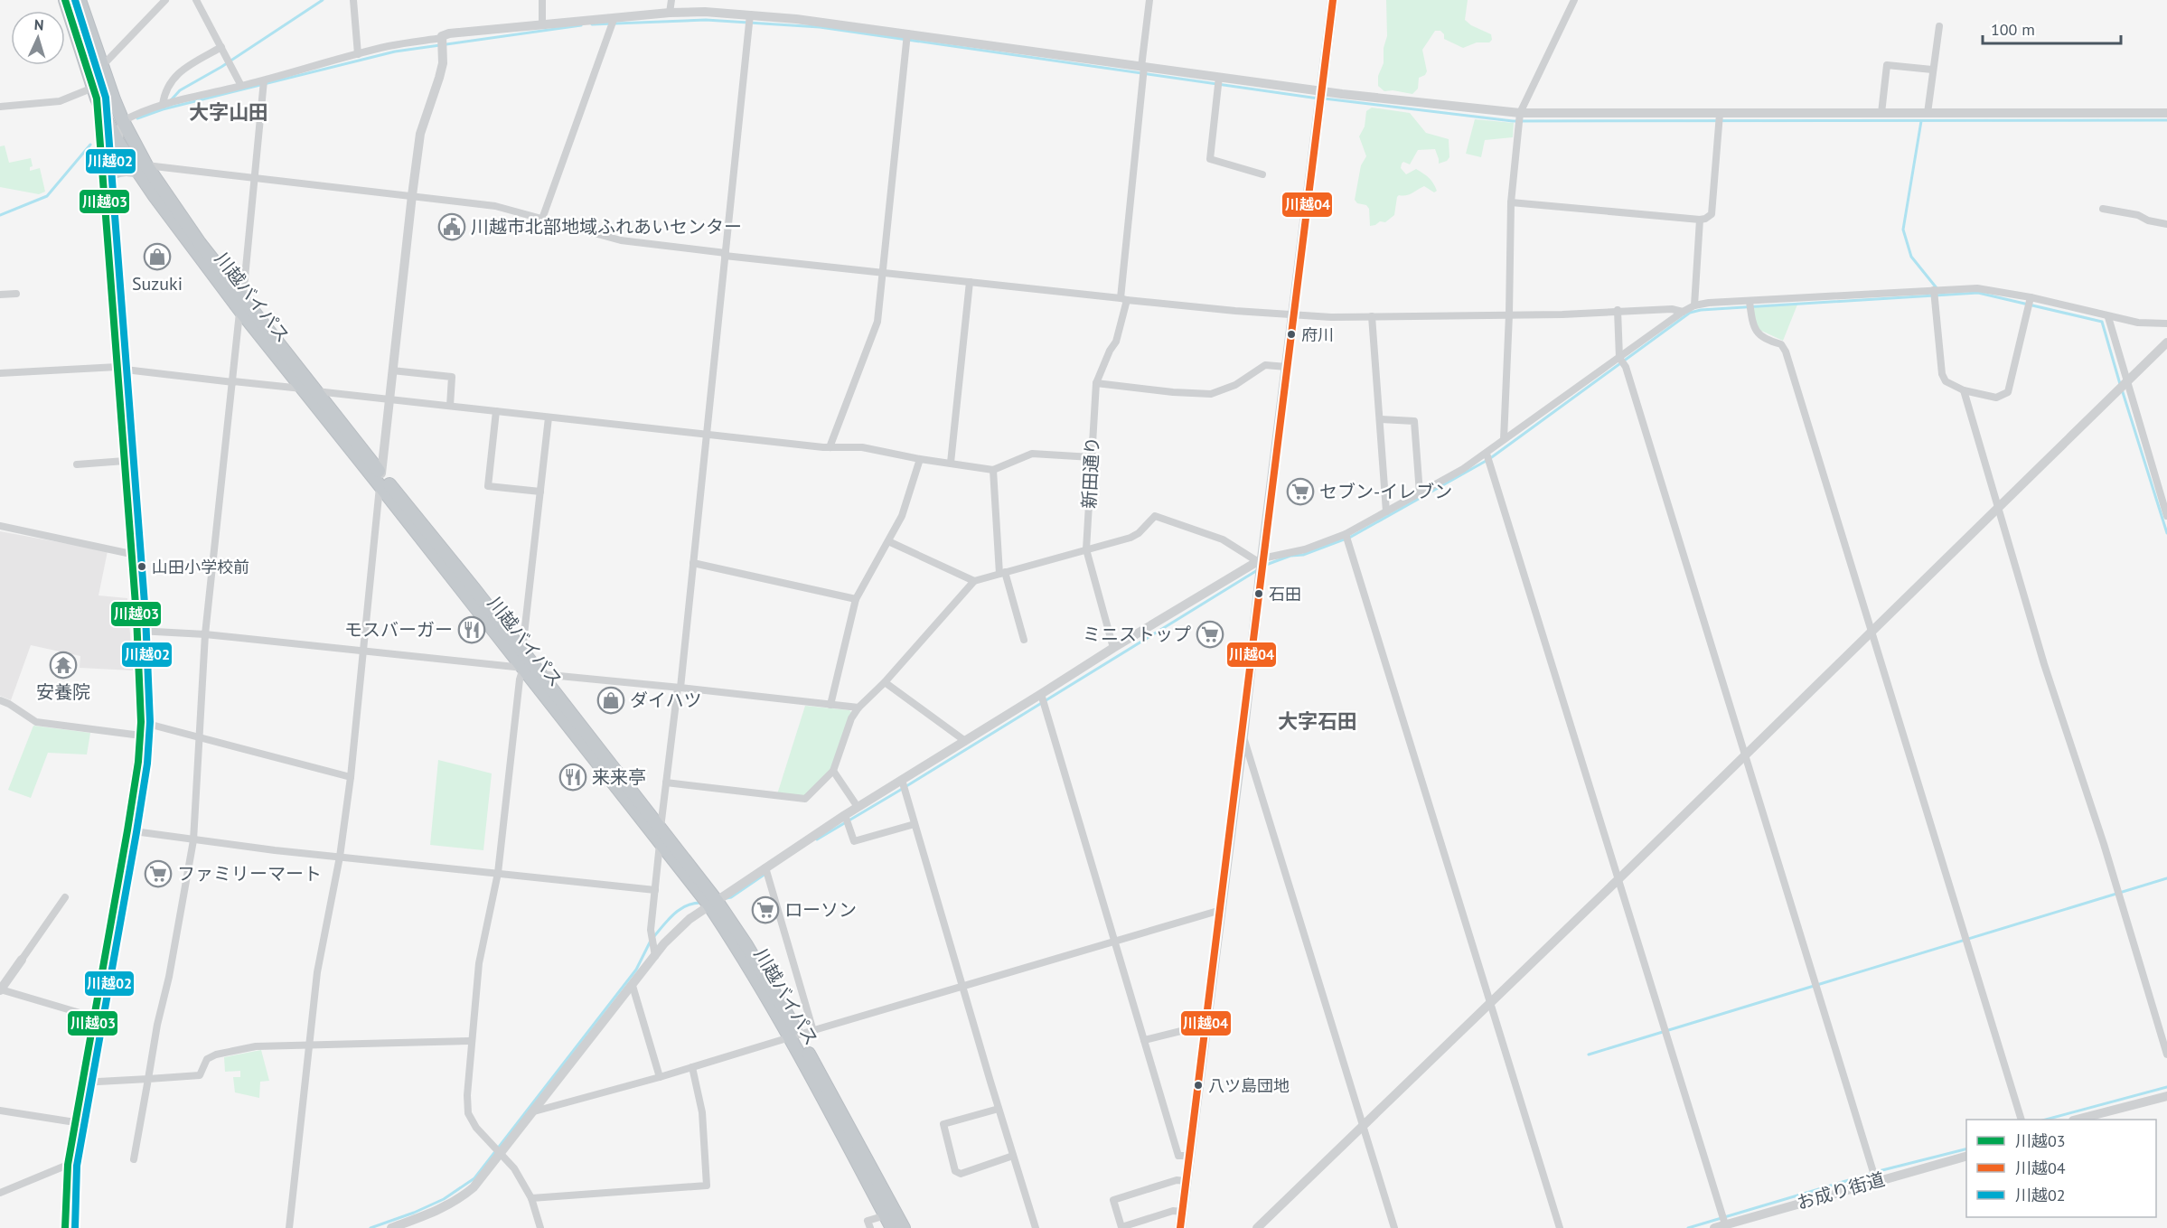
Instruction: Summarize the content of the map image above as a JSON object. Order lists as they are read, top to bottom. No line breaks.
{"streets":{"highway":["川越バイパス"],"street":["新田通り","お成り街道"]},"districts":["大字山田","大字石田"],"places":{"public building":["川越市北部地域ふれあいセンター"],"shop":["Suzuki","ダイハツ"],"other":["府川","山田小学校前","石田","八ツ島団地"],"supermarket":["セブン-イレブン","ミニストップ","ファミリーマート","ローソン"],"restaurant":["モスバーガー","来来亭"],"temple":["安養院"]},"lines":["transit line 川越03","transit line 川越04","transit line 川越02"],"legend":["川越03","川越04","川越02"],"scale_bar":"100 m","north":"top"}
